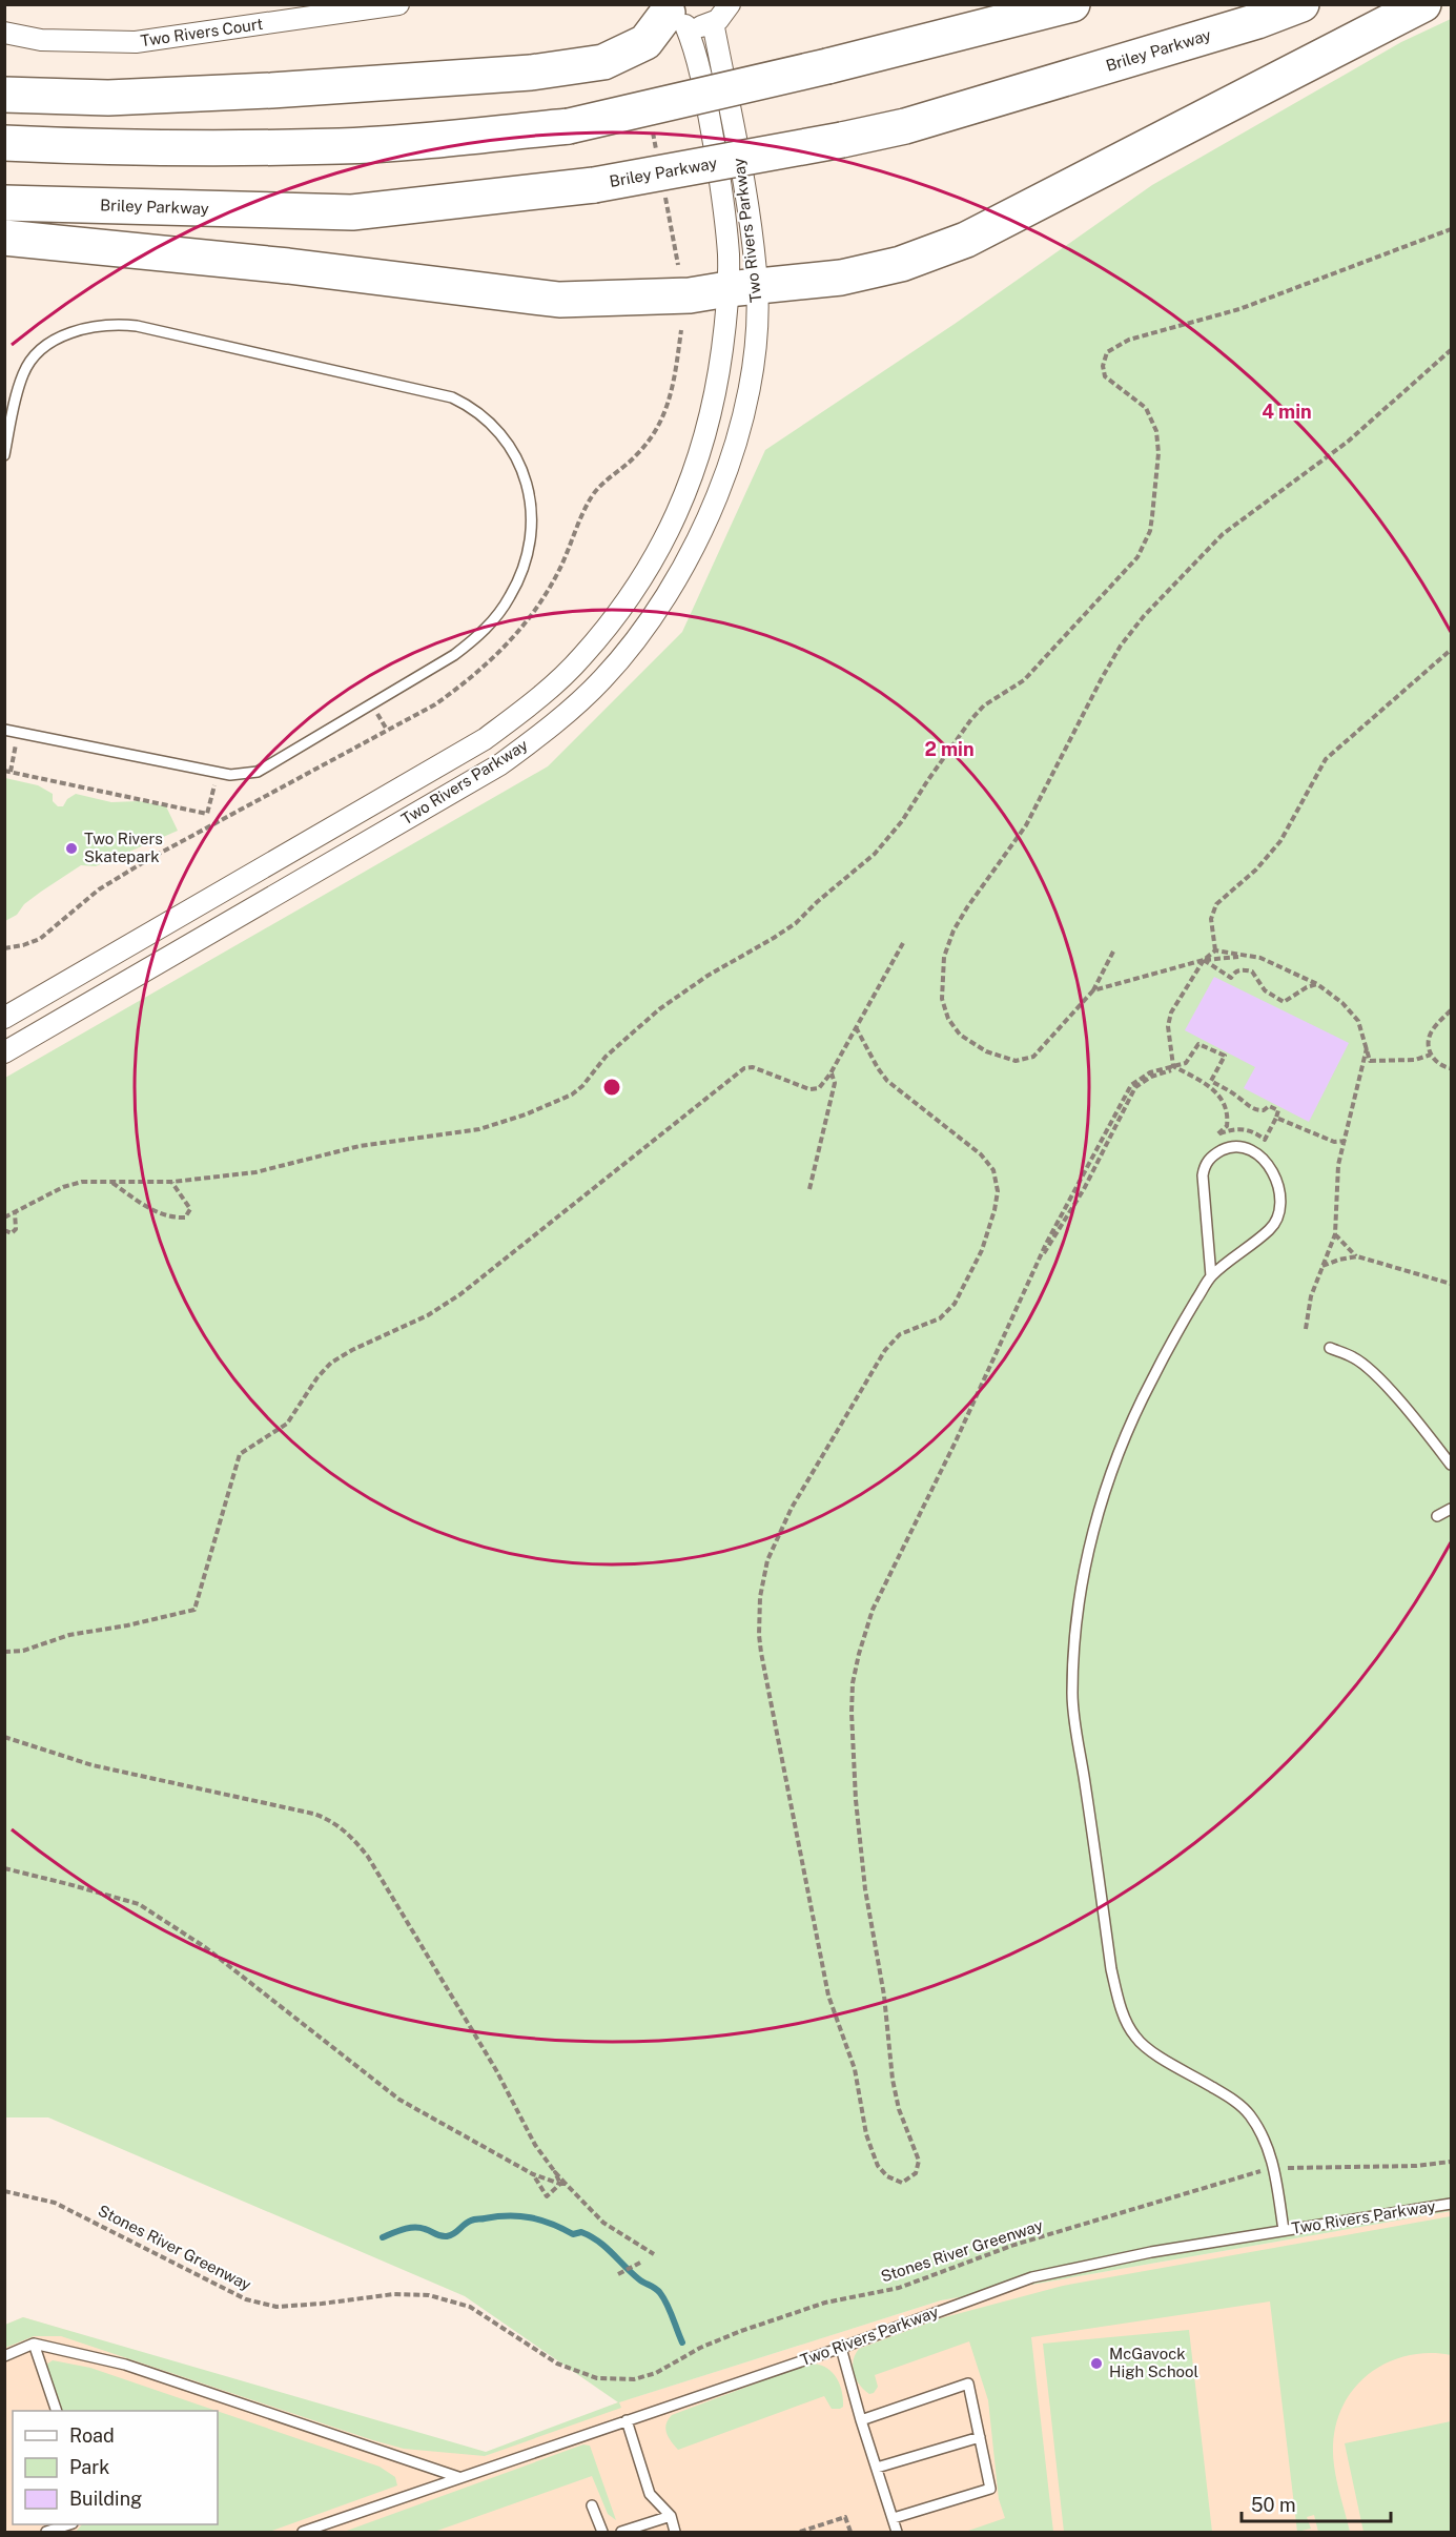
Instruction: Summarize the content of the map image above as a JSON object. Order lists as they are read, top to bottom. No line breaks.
{"streets":{"highway":["Briley Parkway"],"street":["Two Rivers Court","Two Rivers Parkway"],"path":["Stones River Greenway"]},"places":["Two Rivers Skatepark","McGavock High School"],"legend":["Road","Park","Building"],"scale_bar":"50 m","rings":["4 min","2 min"]}
